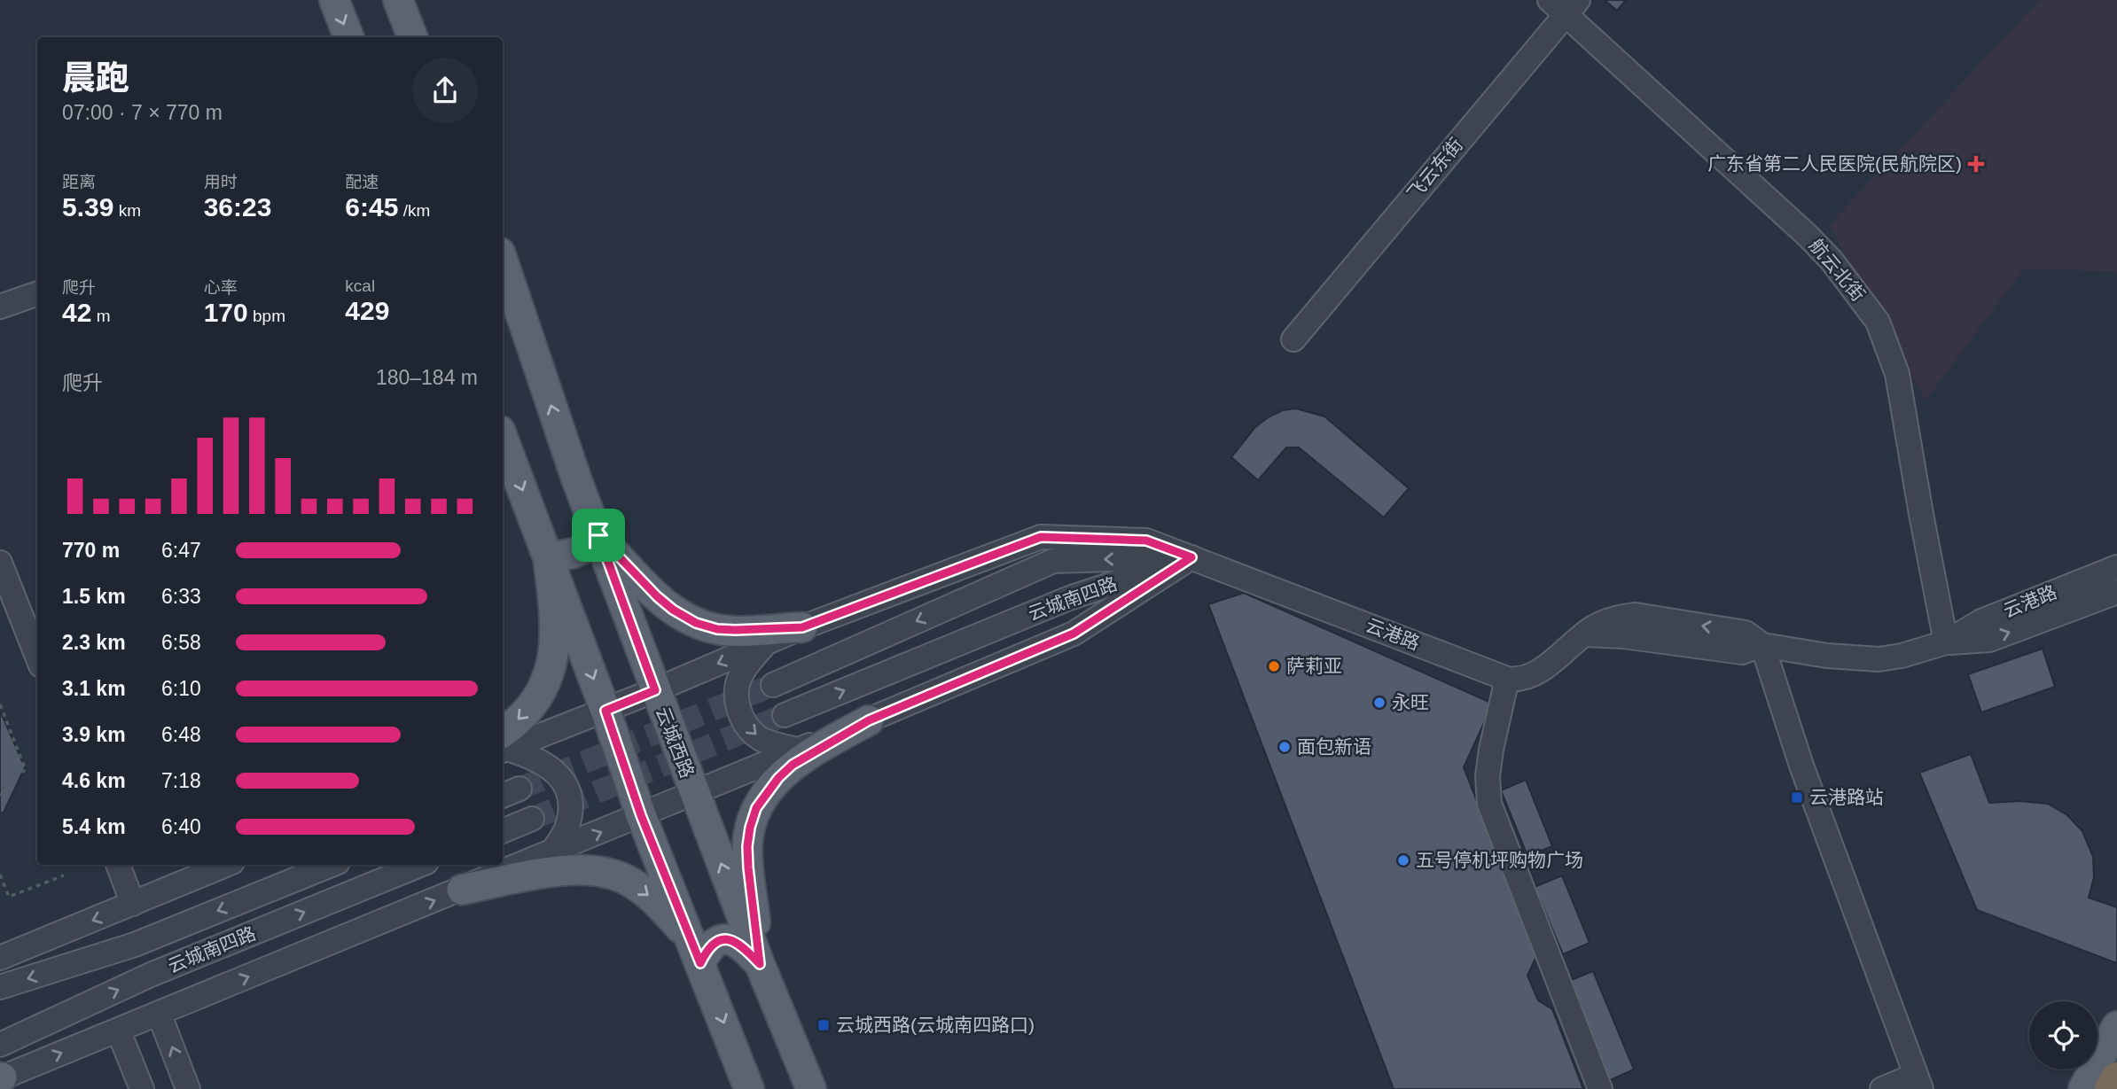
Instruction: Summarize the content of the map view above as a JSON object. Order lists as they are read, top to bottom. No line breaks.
{"streets":{"main road":["云城西路"],"street":["飞云东街","航云北街","云城南四路","云港路"]},"crossings":[["飞云东街","航云北街"],["航云北街","云港路"],["云城南四路","云港路"],["云港路","云城西路"]],"places":{"health":["广东省第二人民医院(民航院区)"],"other":["萨莉亚","永旺","面包新语","五号停机坪购物广场"],"transit":["云港路站","云城西路(云城南四路口)"]},"page":{"heading":["晨跑","07:00 · 7 × 770 m"],"stats":[["距离","5.39 km"],["用时","36:23"],["配速","6:45 /km"],["爬升","42 m"],["心率","170 bpm"],["kcal","429"]],"chart":["爬升","180–184 m"],"list":[{"name":"770 m","note":"6:47"},{"name":"1.5 km","note":"6:33"},{"name":"2.3 km","note":"6:58"},{"name":"3.1 km","note":"6:10"},{"name":"3.9 km","note":"6:48"},{"name":"4.6 km","note":"7:18"},{"name":"5.4 km","note":"6:40"}]}}
